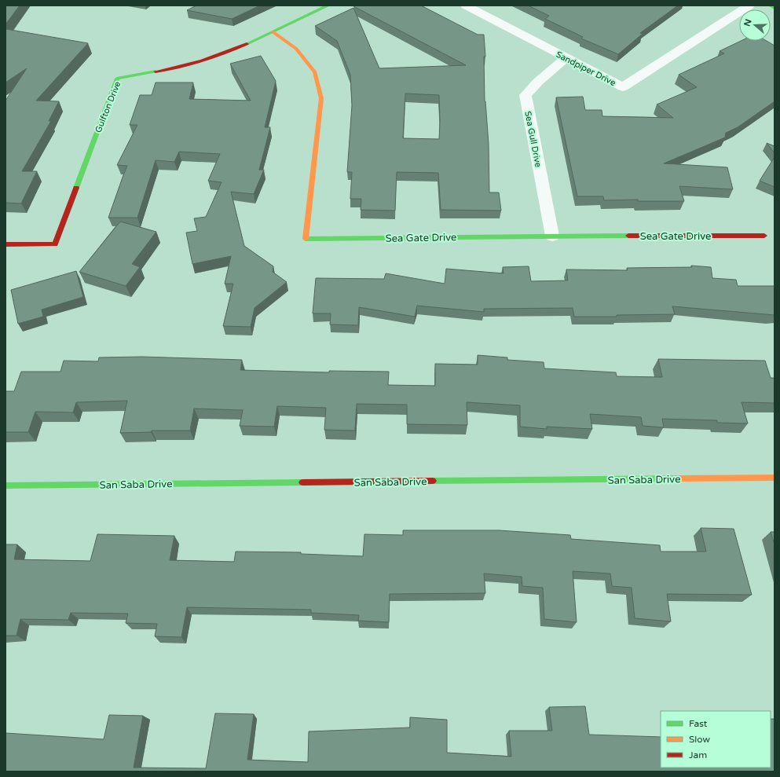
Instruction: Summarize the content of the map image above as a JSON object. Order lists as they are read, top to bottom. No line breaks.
{"streets":{"street":["Sandpiper Drive","Gulfton Drive","Sea Gull Drive","Sea Gate Drive","San Saba Drive"]},"crossings":[["Sandpiper Drive","Sea Gull Drive"],["Gulfton Drive","Sea Gate Drive"],["Sea Gull Drive","Sea Gate Drive"]],"legend":["Fast","Slow","Jam"],"north":"left"}
